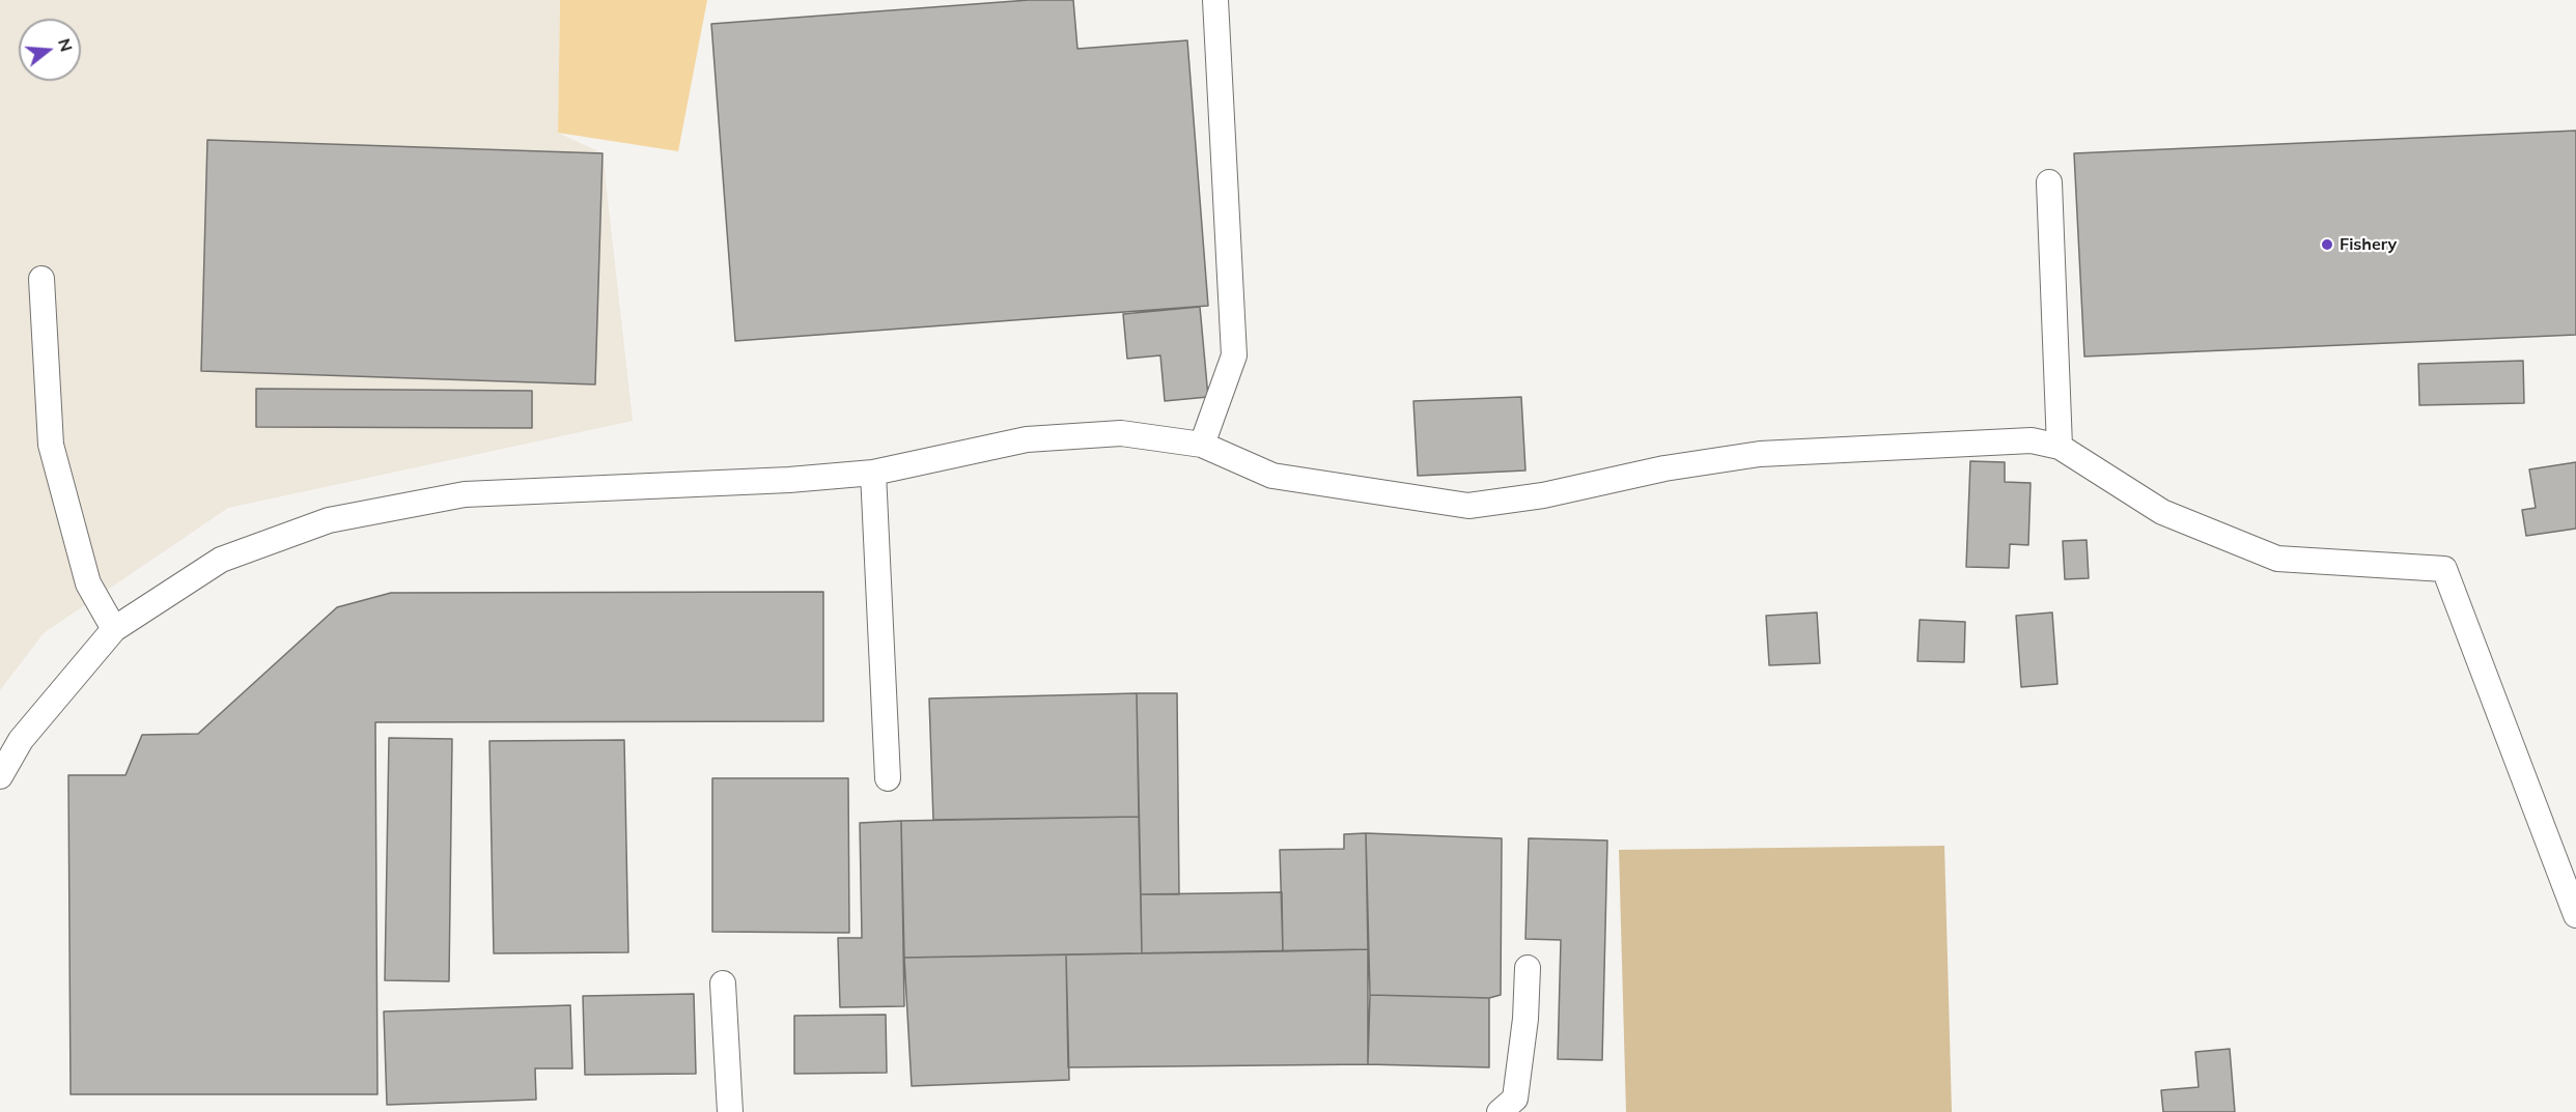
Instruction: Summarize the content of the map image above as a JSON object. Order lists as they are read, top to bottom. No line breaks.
{"places":["Fishery"],"north":"right"}
